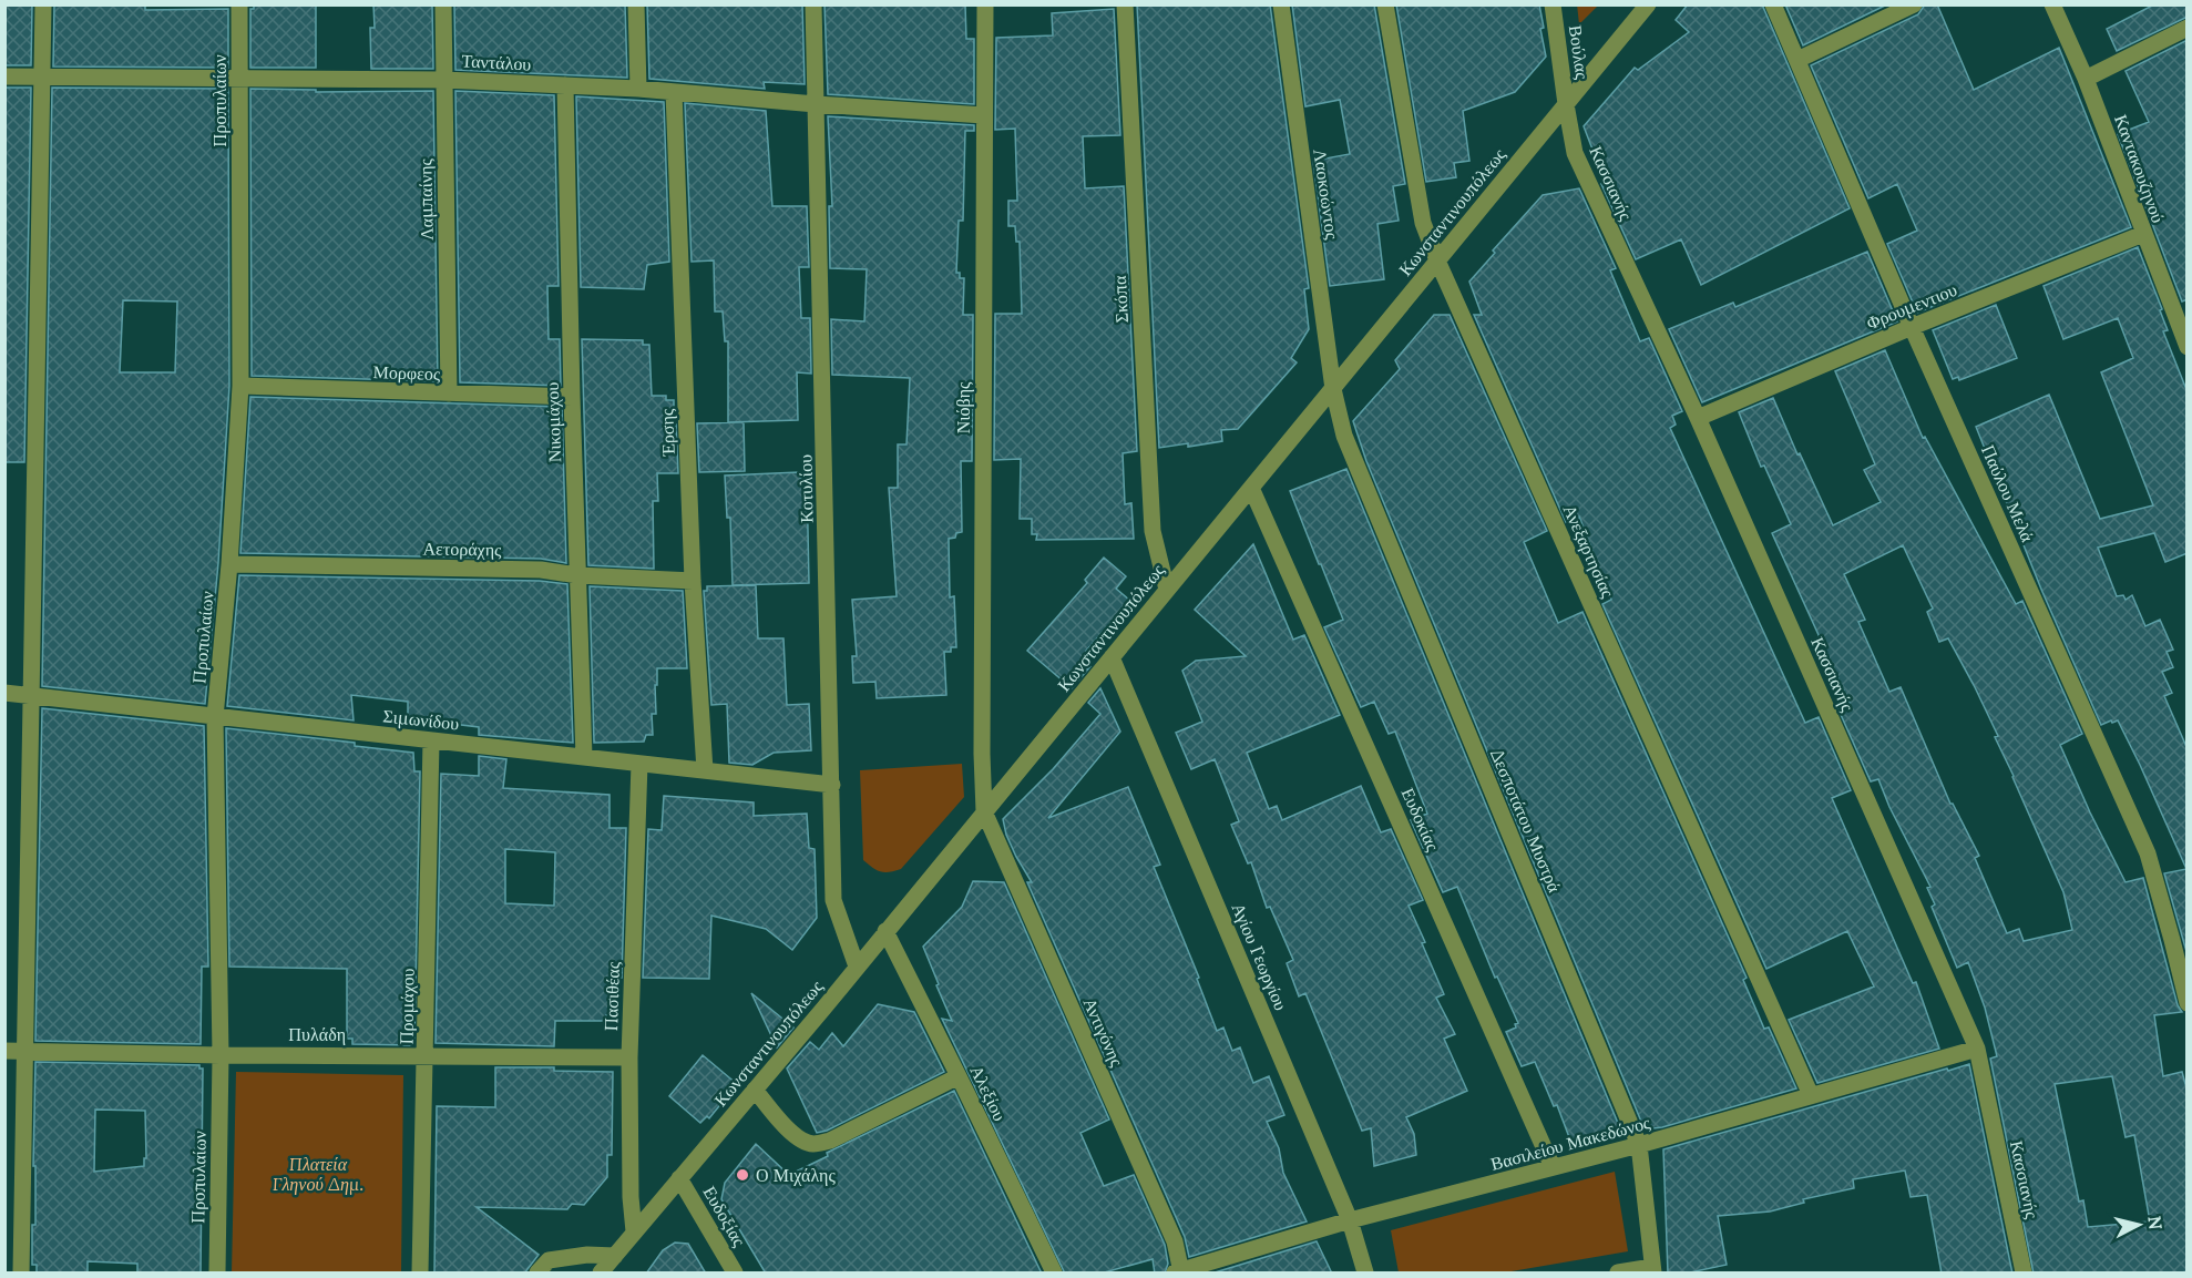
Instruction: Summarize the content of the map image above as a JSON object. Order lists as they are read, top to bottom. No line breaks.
{"streets":{"street":["Βούλας","Ταντάλου","Προπυλαίων","Καντακουζηνού","Κασσιανής","Λαοκοώντος","Λαμπαίνης","Κωνσταντινουπόλεως","Σκόπα","Φρουμεντιου","Μορφεος","Νιόβης","Νικομάχου","Έρσης","Κοτυλίου","Παύλου Μελά","Αετοράχης","Ανεξαρτησίας","Σιμωνίδου","Ευδοκίας","Δεσποτάτου Μυστρά","Αγίου Γεωργίου","Πασιθέας","Προμάχου","Αντιγόνης","Πυλάδη","Αλεξίου","Βασιλείου Μακεδώνος","Ευδοξίας"]},"crossings":[["Βούλας","Κασσιανής"],["Βούλας","Κωνσταντινουπόλεως"],["Ταντάλου","Προπυλαίων"],["Ταντάλου","Λαμπαίνης"],["Ταντάλου","Νιόβης"],["Ταντάλου","Νικομάχου"],["Ταντάλου","Έρσης"],["Ταντάλου","Κοτυλίου"],["Προπυλαίων","Μορφεος"],["Προπυλαίων","Αετοράχης"],["Προπυλαίων","Σιμωνίδου"],["Προπυλαίων","Πυλάδη"],["Καντακουζηνού","Φρουμεντιου"],["Κασσιανής","Κωνσταντινουπόλεως"],["Κασσιανής","Φρουμεντιου"],["Κασσιανής","Βασιλείου Μακεδώνος"],["Λαοκοώντος","Κωνσταντινουπόλεως"],["Λαοκοώντος","Δεσποτάτου Μυστρά"],["Λαμπαίνης","Μορφεος"],["Κωνσταντινουπόλεως","Σκόπα"],["Κωνσταντινουπόλεως","Νιόβης"],["Κωνσταντινουπόλεως","Κοτυλίου"],["Κωνσταντινουπόλεως","Ανεξαρτησίας"],["Κωνσταντινουπόλεως","Ευδοκίας"],["Κωνσταντινουπόλεως","Δεσποτάτου Μυστρά"],["Κωνσταντινουπόλεως","Αγίου Γεωργίου"],["Κωνσταντινουπόλεως","Πασιθέας"],["Κωνσταντινουπόλεως","Αντιγόνης"],["Κωνσταντινουπόλεως","Αλεξίου"],["Κωνσταντινουπόλεως","Ευδοξίας"],["Φρουμεντιου","Παύλου Μελά"],["Μορφεος","Νικομάχου"],["Νιόβης","Αντιγόνης"],["Νικομάχου","Αετοράχης"],["Νικομάχου","Σιμωνίδου"],["Έρσης","Αετοράχης"],["Έρσης","Σιμωνίδου"],["Κοτυλίου","Σιμωνίδου"],["Ανεξαρτησίας","Βασιλείου Μακεδώνος"],["Σιμωνίδου","Πασιθέας"],["Σιμωνίδου","Προμάχου"],["Ευδοκίας","Βασιλείου Μακεδώνος"],["Δεσποτάτου Μυστρά","Βασιλείου Μακεδώνος"],["Αγίου Γεωργίου","Βασιλείου Μακεδώνος"],["Πασιθέας","Πυλάδη"],["Προμάχου","Πυλάδη"],["Αντιγόνης","Βασιλείου Μακεδώνος"]],"parks":["Πλατεία Γληνού Δημ."],"places":["Ο Μιχάλης"],"north":"right"}
